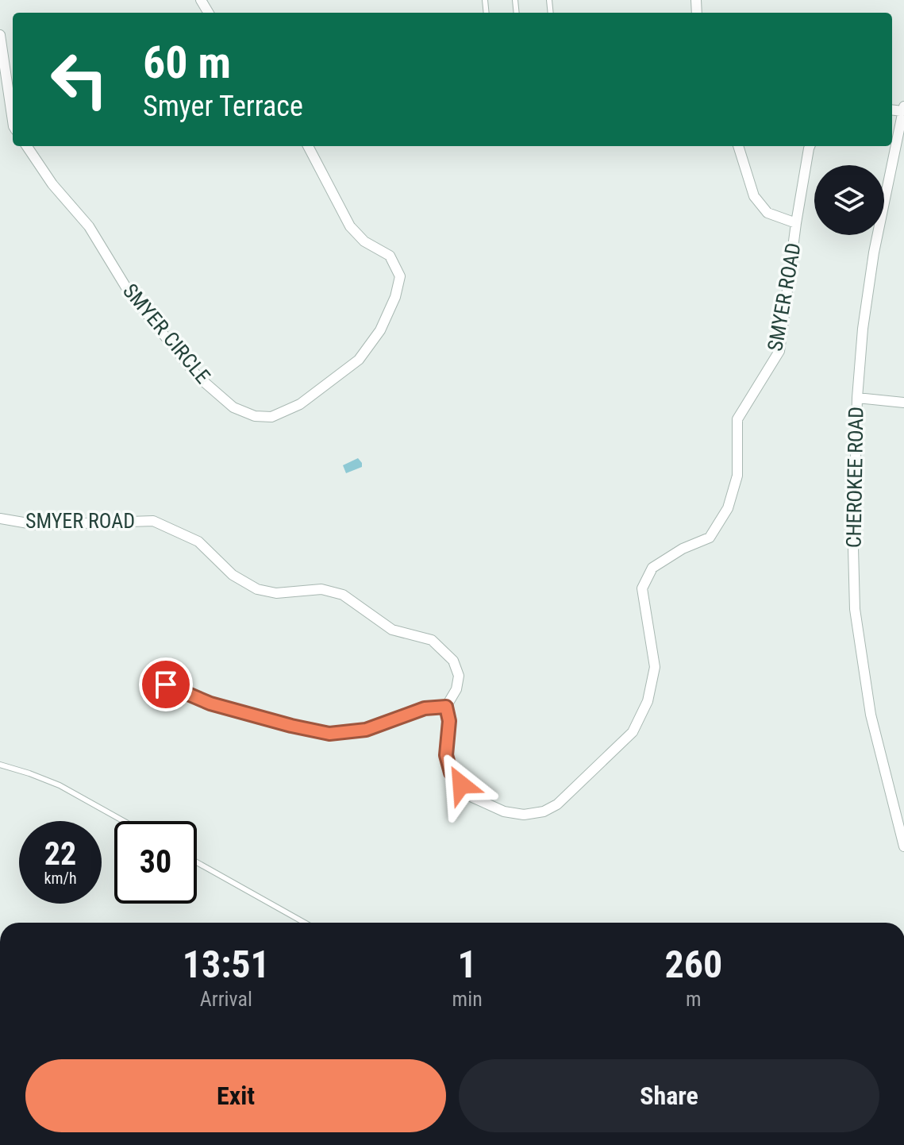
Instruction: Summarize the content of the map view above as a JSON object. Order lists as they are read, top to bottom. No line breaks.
{"streets":{"street":["SMYER ROAD","SMYER CIRCLE","CHEROKEE ROAD"]},"page":{"turn":["60 m","Smyer Terrace"],"speed":"22 km/h","limit":"30","eta":["13:51","Arrival","1","min","260","m"],"buttons":["Exit","Share"]}}
